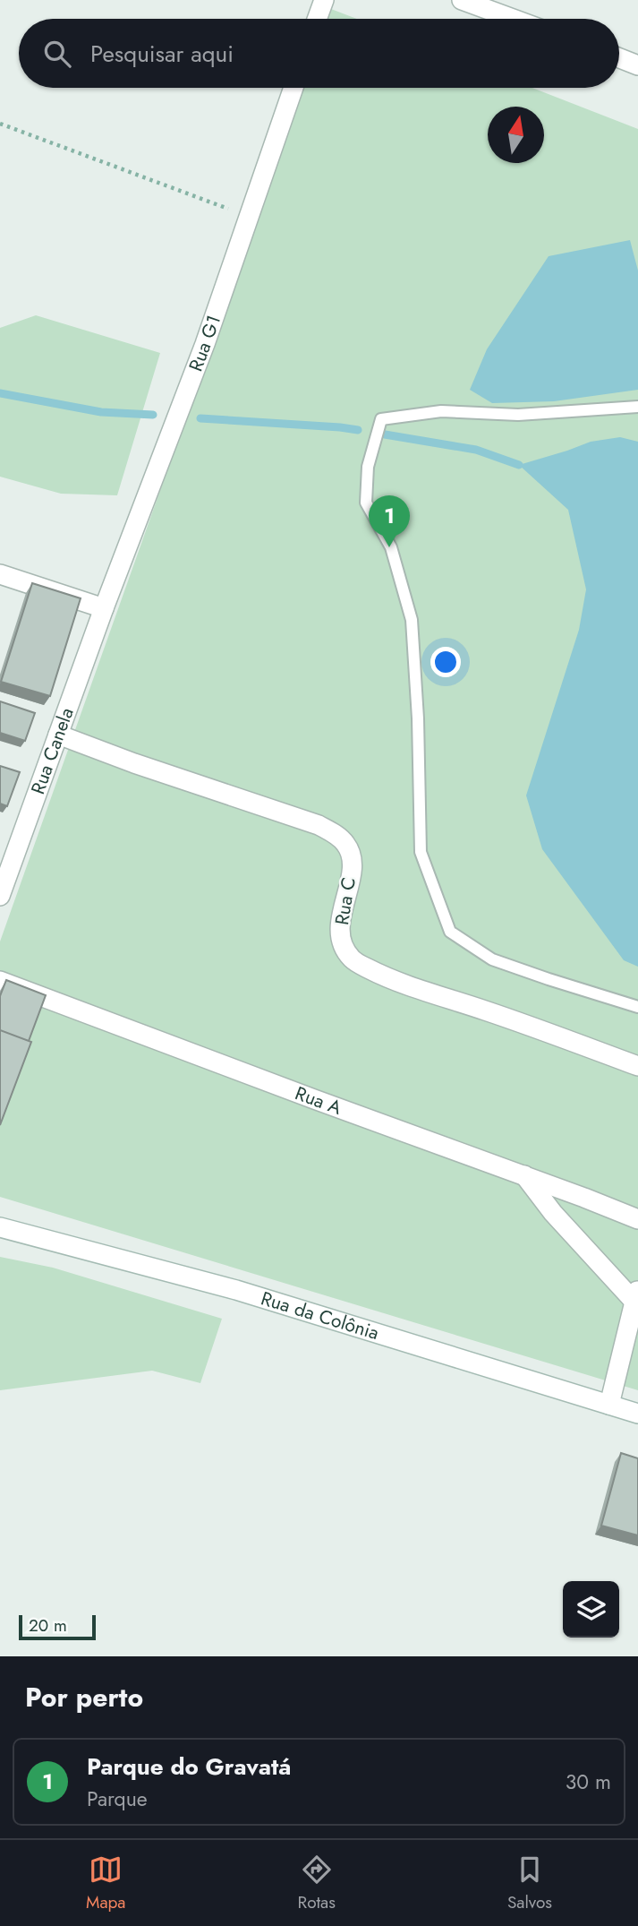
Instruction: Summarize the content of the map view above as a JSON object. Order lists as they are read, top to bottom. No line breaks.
{"streets":{"street":["Rua G1","Rua Canela","Rua C","Rua A","Rua da Colônia"]},"crossings":[["Rua G1","Rua Canela"],["Rua Canela","Rua C"]],"scale_bar":"20 m","north":"top","page":{"search":"Pesquisar aqui","pins":"1","scale":"20 m","heading":"Por perto","list":[{"mark":"1","name":"Parque do Gravatá","note":"Parque","value":"30 m"}],"nav":["Mapa","Rotas","Salvos"]}}
